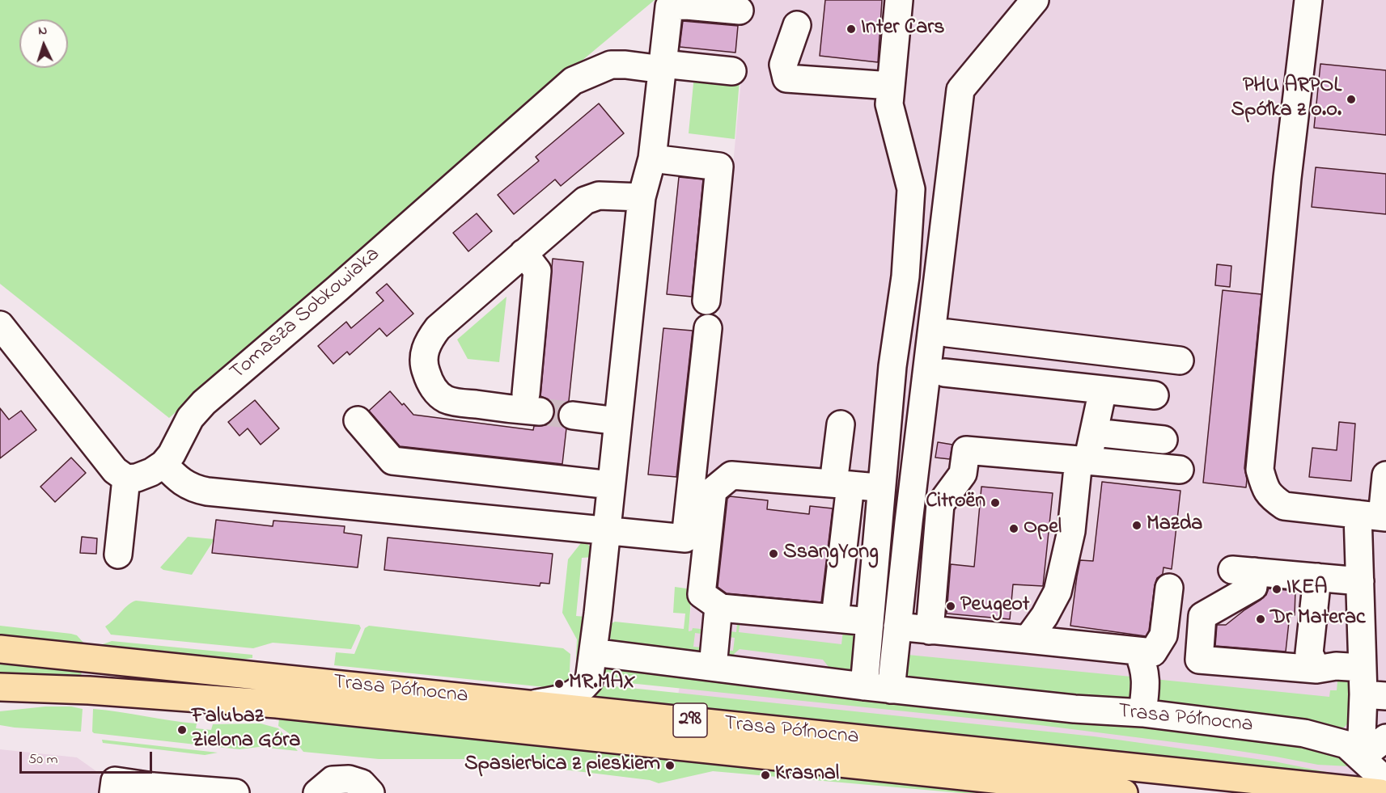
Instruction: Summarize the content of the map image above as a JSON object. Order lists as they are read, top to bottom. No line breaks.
{"streets":{"main road":["Trasa Północna","298"],"street":["Tomasza Sobkowiaka"]},"places":["Inter Cars","PHU ARPOL Spółka z o.o.","Citroën","Mazda","Opel","SsangYong","IKEA","Peugeot","Dr Materac","MR.MAX","Falubaz Zielona Góra","Spasierbica z pieskiem","Krasnal"],"scale_bar":"50 m","north":"top"}
